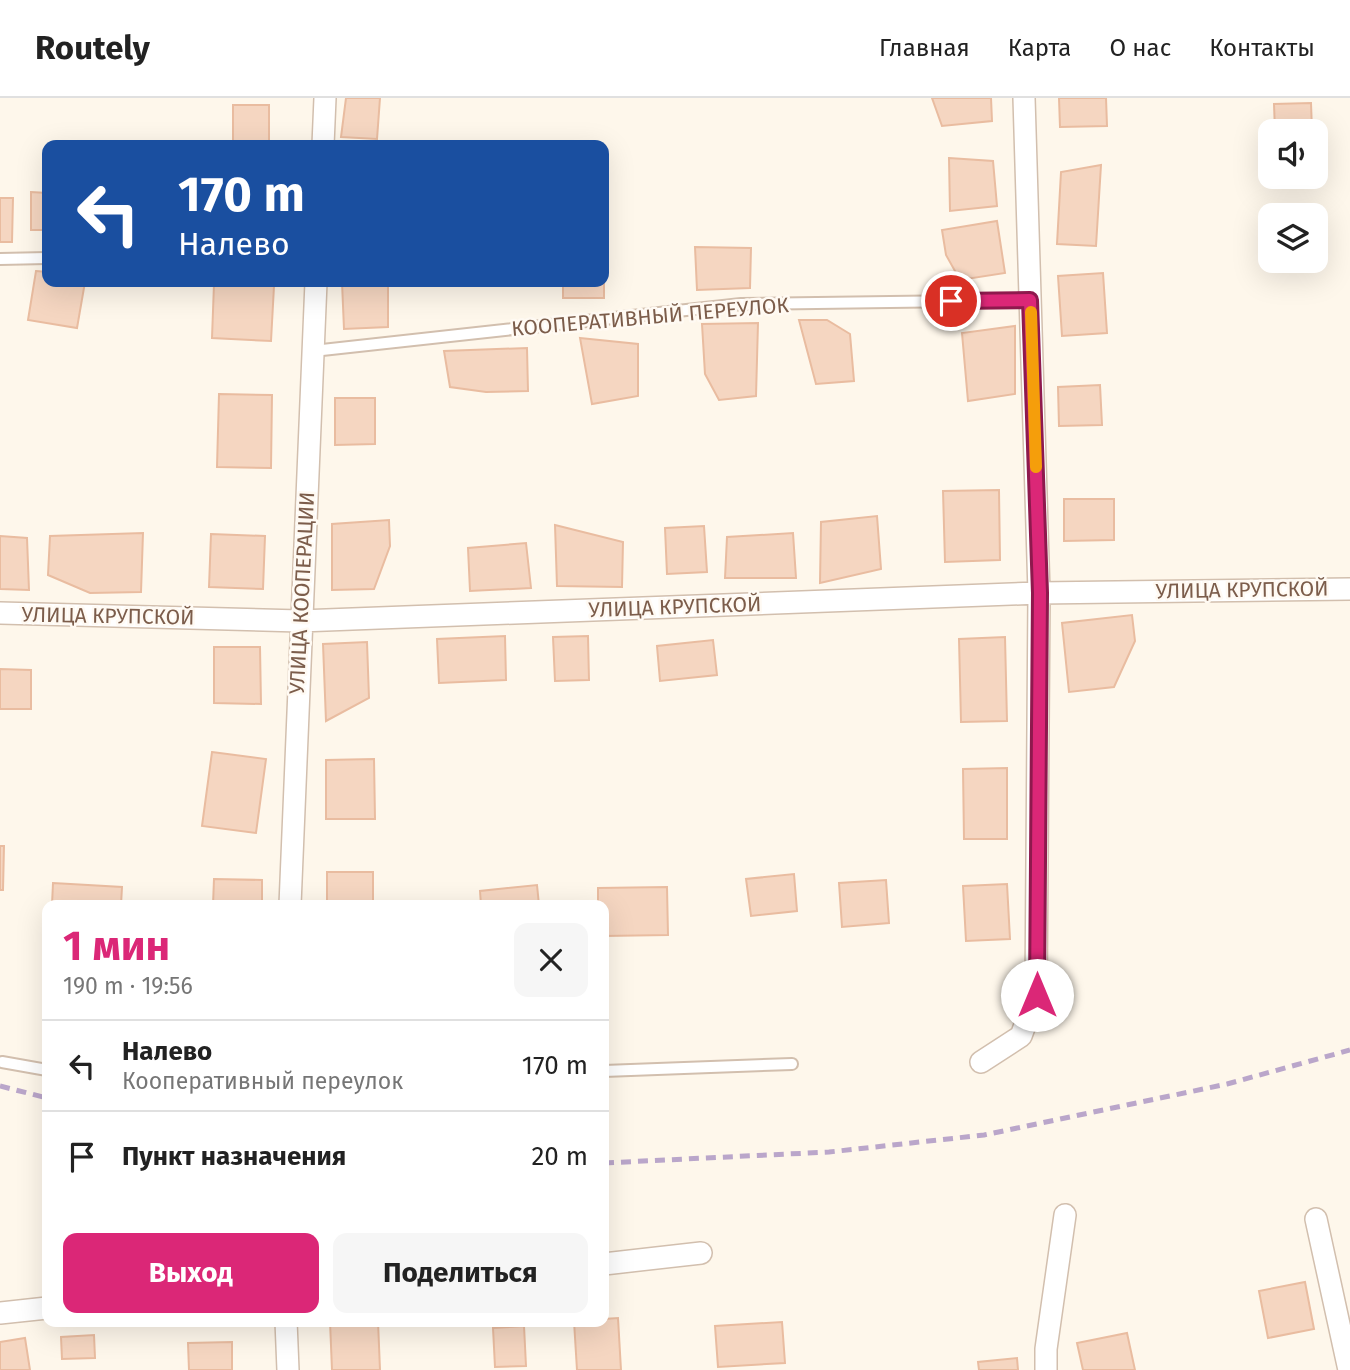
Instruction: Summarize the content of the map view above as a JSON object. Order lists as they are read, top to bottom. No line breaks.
{"streets":{"street":["УЛИЦА КРУПСКОЙ","УЛИЦА КООПЕРАЦИИ"],"lane":["КООПЕРАТИВНЫЙ ПЕРЕУЛОК"]},"crossings":[["КООПЕРАТИВНЫЙ ПЕРЕУЛОК","УЛИЦА КООПЕРАЦИИ"],["УЛИЦА КРУПСКОЙ","УЛИЦА КООПЕРАЦИИ"]],"page":{"header":"Routely","nav":["Главная","Карта","О нас","Контакты"],"turn":["170 m","Налево"],"heading":["1 мин","190 m · 19:56"],"list":[{"name":"Налево","note":"Кооперативный переулок","value":"170 m"},{"name":"Пункт назначения","value":"20 m"}],"buttons":["Выход","Поделиться"]}}
